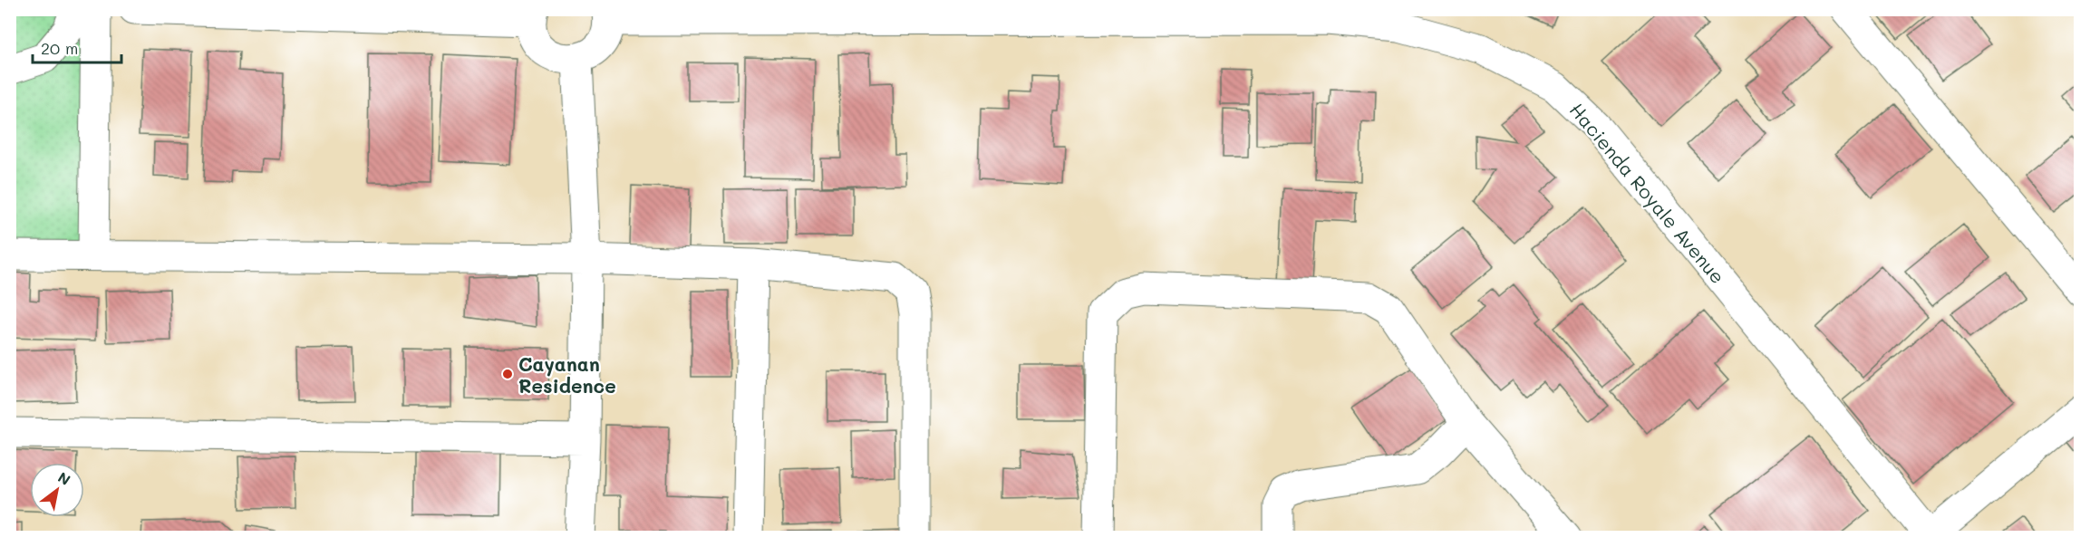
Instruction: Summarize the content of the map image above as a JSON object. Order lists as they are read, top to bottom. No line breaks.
{"streets":{"street":["Hacienda Royale Avenue"]},"places":["Cayanan Residence"],"scale_bar":"20 m","north":"top right"}
